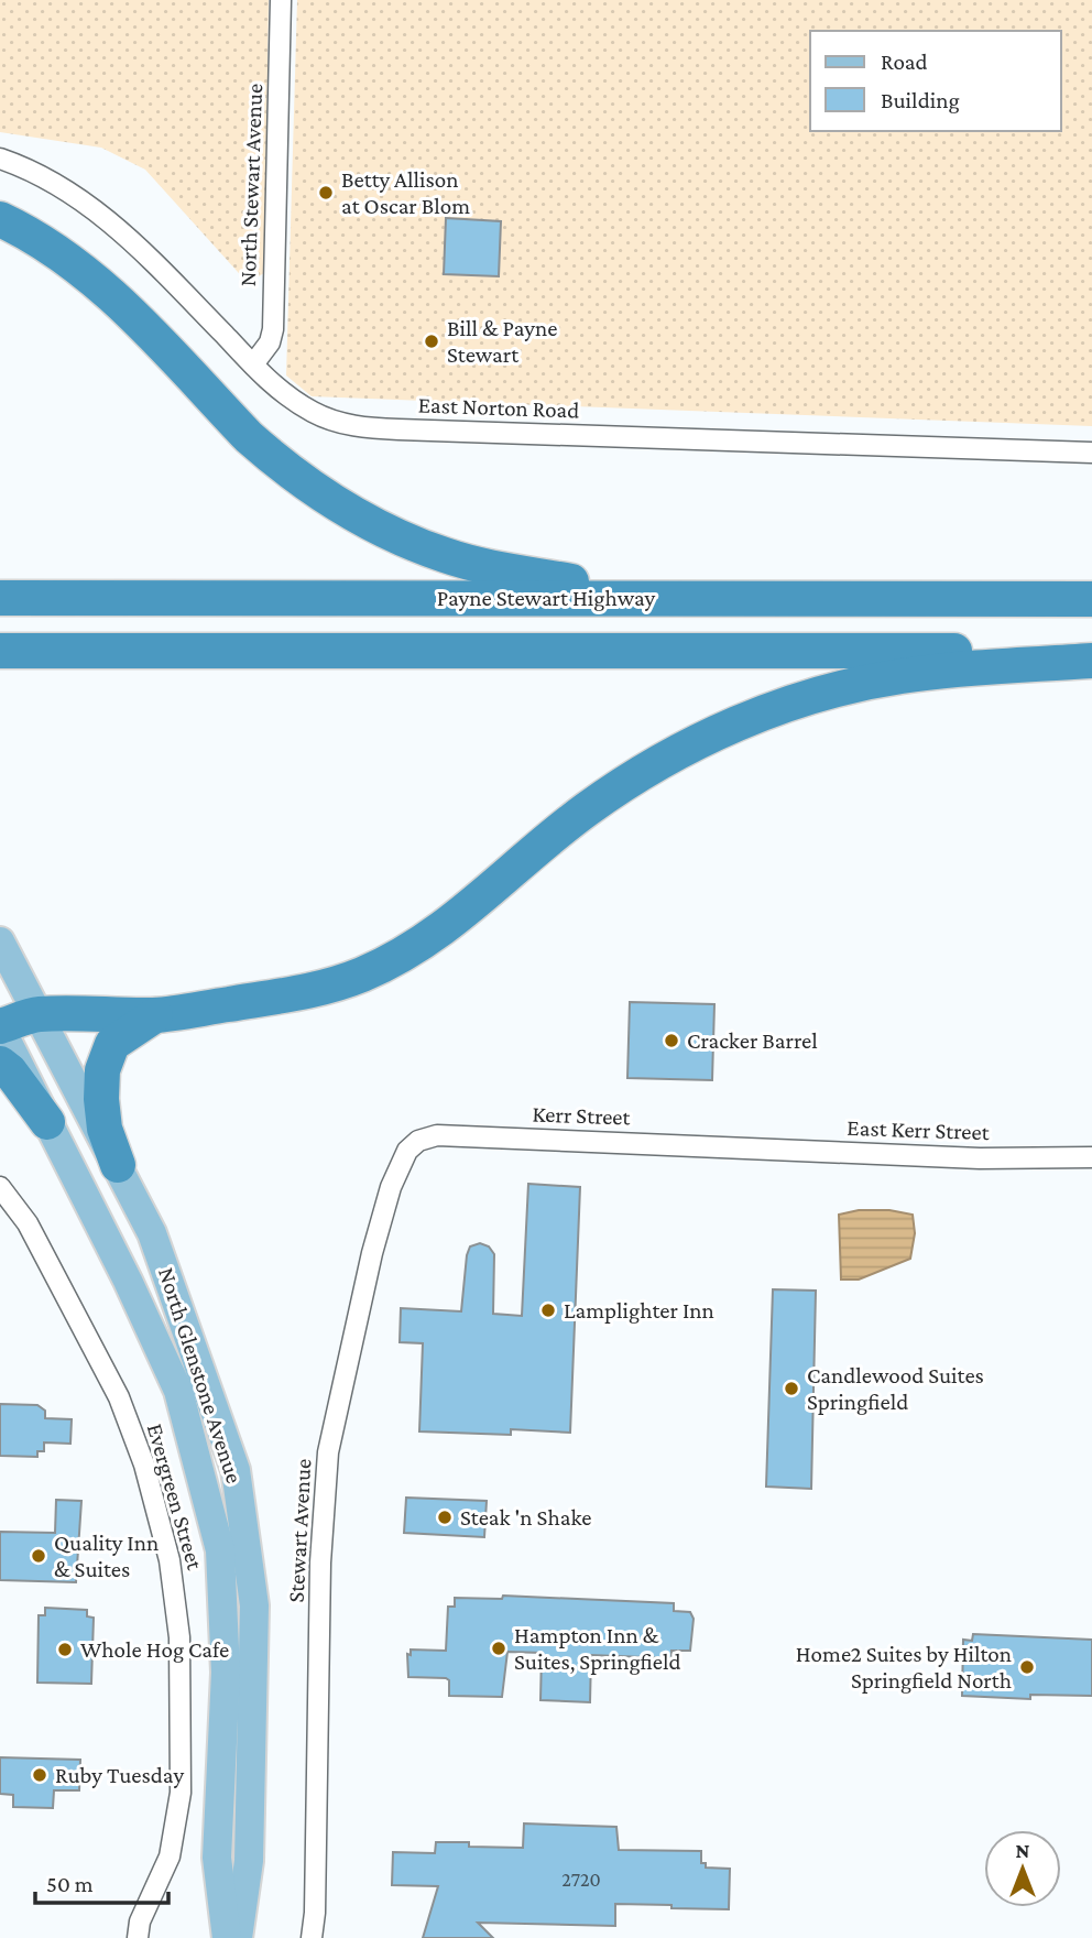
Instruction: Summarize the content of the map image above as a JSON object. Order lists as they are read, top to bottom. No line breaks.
{"streets":{"highway":["Payne Stewart Highway"],"main road":["North Glenstone Avenue"],"street":["North Stewart Avenue","East Norton Road","Kerr Street","East Kerr Street","Evergreen Street","Stewart Avenue"]},"crossings":[["North Stewart Avenue","East Norton Road"],["Kerr Street","East Kerr Street"],["Kerr Street","Stewart Avenue"]],"places":["Betty Allison at Oscar Blom","Bill & Payne Stewart","Cracker Barrel","Lamplighter Inn","Candlewood Suites Springfield","Steak 'n Shake","Quality Inn & Suites","Hampton Inn & Suites, Springfield","Whole Hog Cafe","Home2 Suites by Hilton Springfield North","Ruby Tuesday"],"house_numbers":["2720"],"legend":["Road","Building"],"scale_bar":"50 m","north":"top"}
